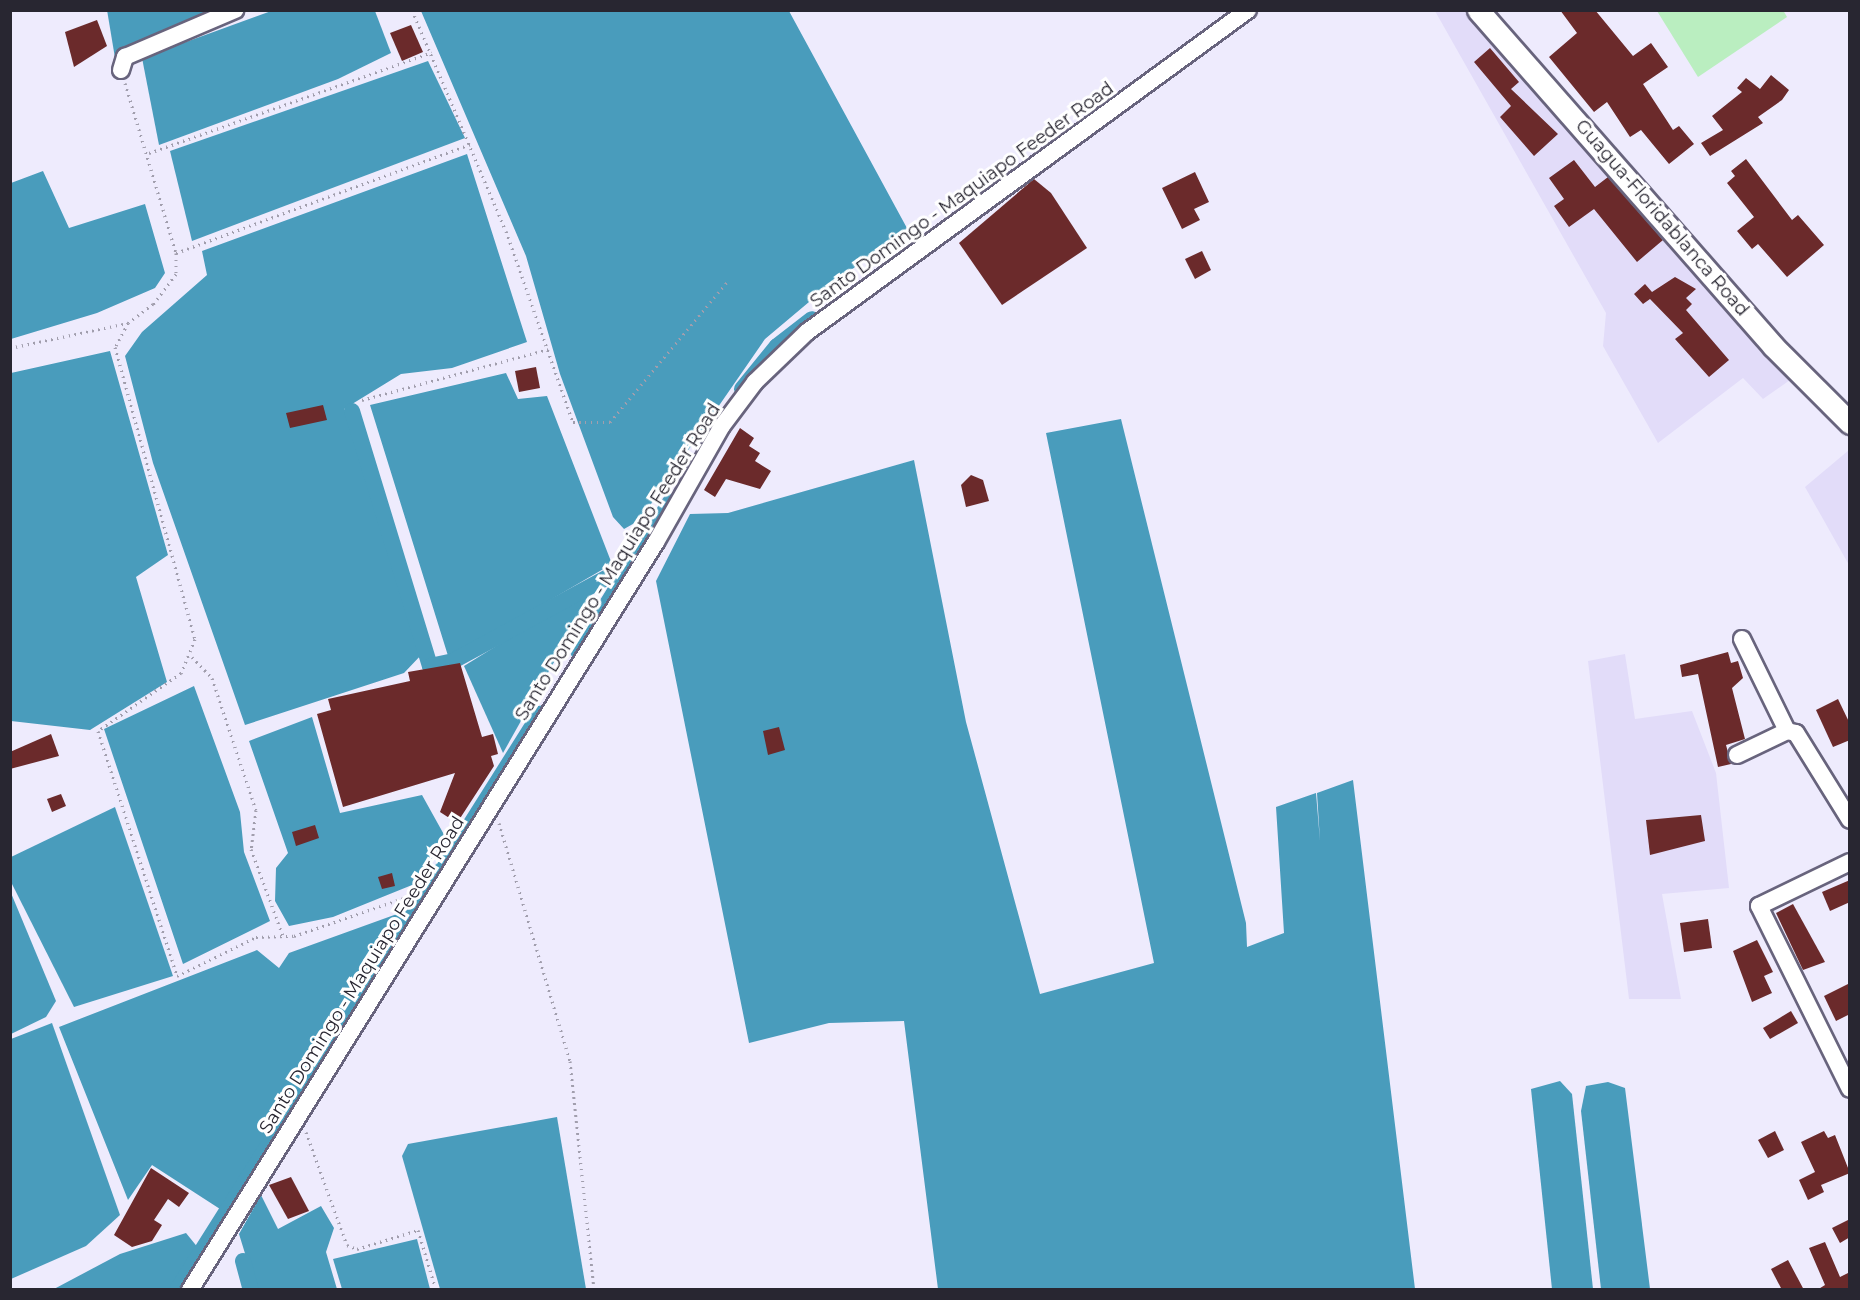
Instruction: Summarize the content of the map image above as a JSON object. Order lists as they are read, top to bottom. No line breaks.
{"streets":{"main road":["Guagua-Floridablanca Road"],"street":["Santo Domingo - Maquiapo Feeder Road"]}}
